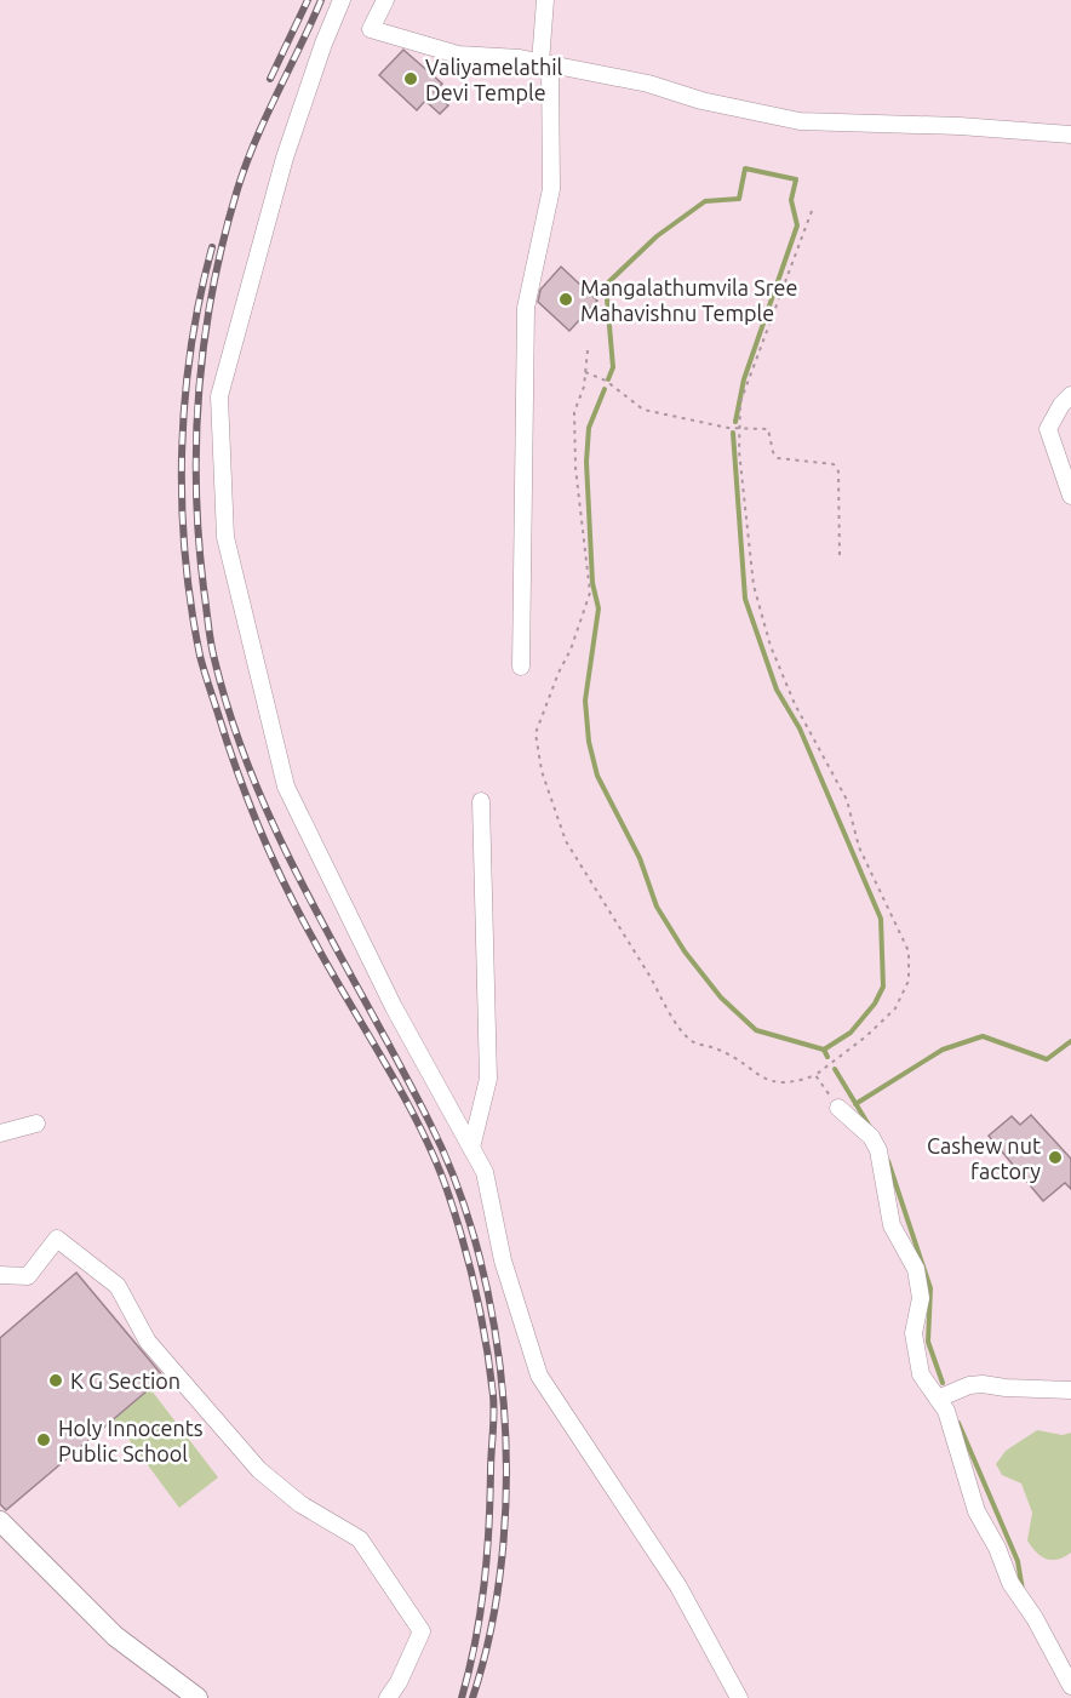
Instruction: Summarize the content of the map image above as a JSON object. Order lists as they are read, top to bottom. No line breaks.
{"places":["Valiyamelathil Devi Temple","Mangalathumvila Sree Mahavishnu Temple","Cashew nut factory","K G Section","Holy Innocents Public School"]}
